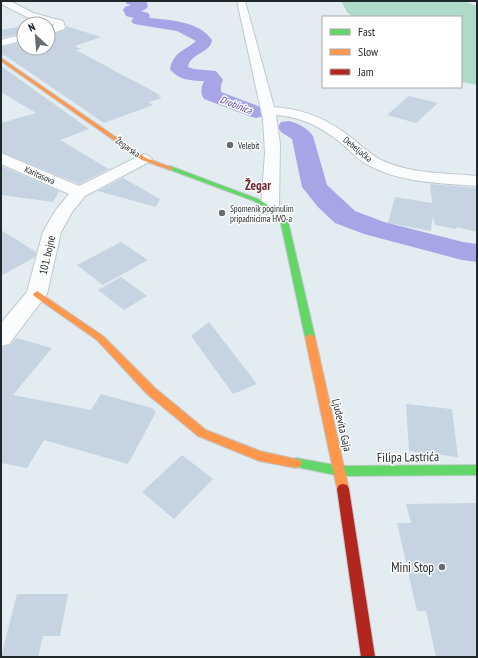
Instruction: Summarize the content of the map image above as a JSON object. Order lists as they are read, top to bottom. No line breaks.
{"streets":{"street":["Žegarska","Debeljačka","Karitasova","101. bojne","Ljudevita Gaja","Filipa Lastrića"]},"crossings":[["Žegarska","101. bojne"],["Žegarska","Ljudevita Gaja"],["Karitasova","101. bojne"],["101. bojne","Filipa Lastrića"],["Ljudevita Gaja","Filipa Lastrića"]],"districts":["Žegar"],"water":["Drobinica"],"places":["Velebit","Spomenik poginulim pripadnicima HVO-a","Mini Stop"],"legend":["Fast","Slow","Jam"],"north":"top left"}
